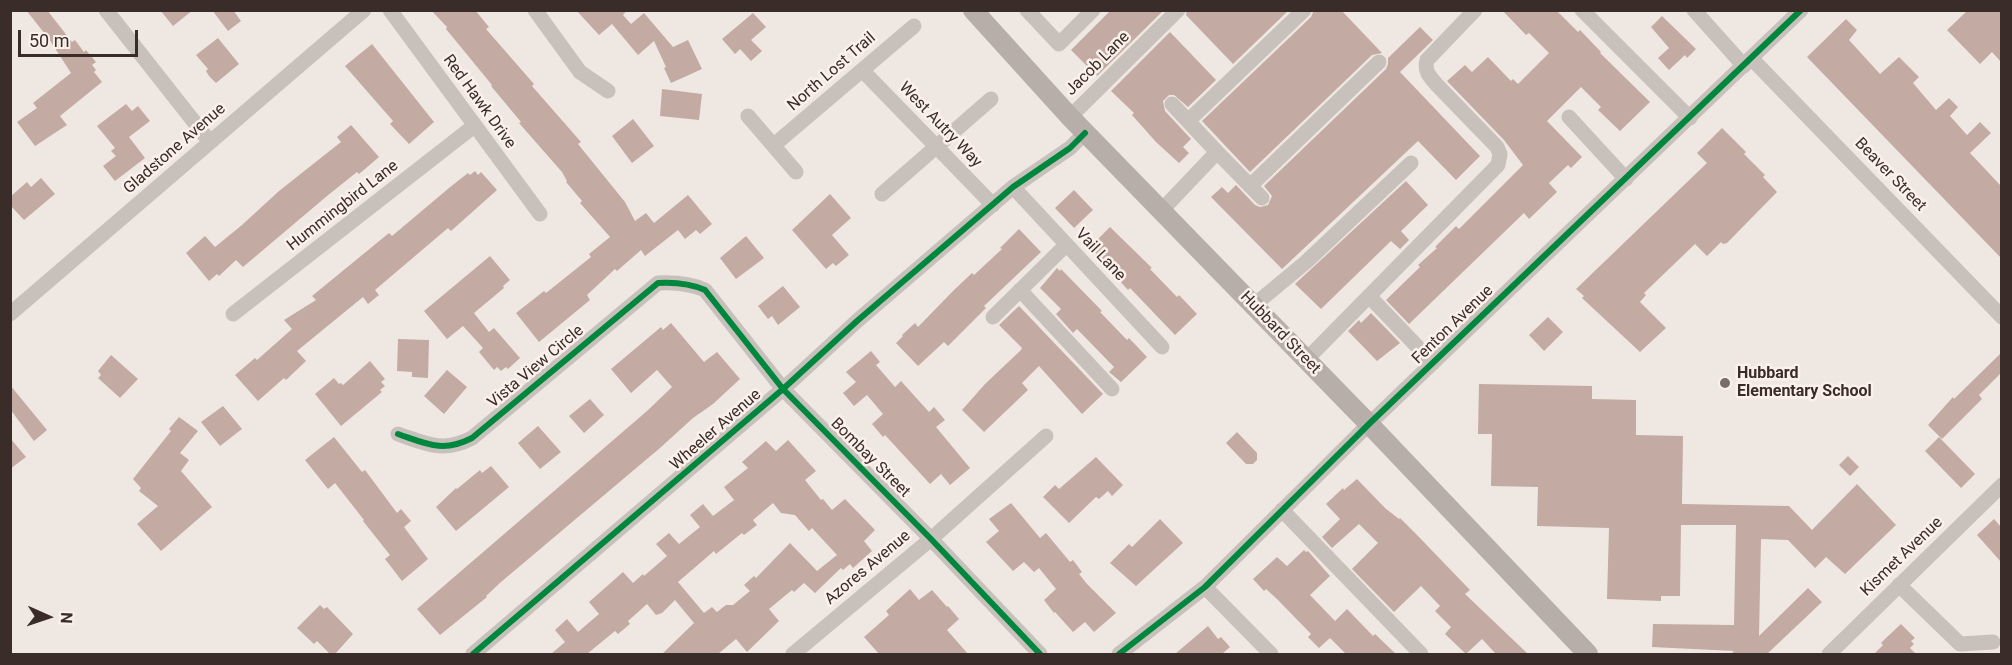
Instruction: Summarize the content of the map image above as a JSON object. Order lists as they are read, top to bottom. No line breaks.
{"streets":{"main road":["Hubbard Street"],"street":["Jacob Lane","North Lost Trail","Red Hawk Drive","West Autry Way","Gladstone Avenue","Beaver Street","Hummingbird Lane","Vail Lane","Fenton Avenue","Vista View Circle","Wheeler Avenue","Bombay Street","Kismet Avenue","Azores Avenue"]},"crossings":[["Jacob Lane","Hubbard Street"],["North Lost Trail","West Autry Way"],["Red Hawk Drive","Hummingbird Lane"],["West Autry Way","Wheeler Avenue"],["Beaver Street","Fenton Avenue"],["Vail Lane","Wheeler Avenue"],["Fenton Avenue","Hubbard Street"],["Hubbard Street","Wheeler Avenue"],["Vista View Circle","Bombay Street"],["Wheeler Avenue","Bombay Street"],["Bombay Street","Azores Avenue"]],"places":["Hubbard Elementary School"],"scale_bar":"50 m","north":"right"}
